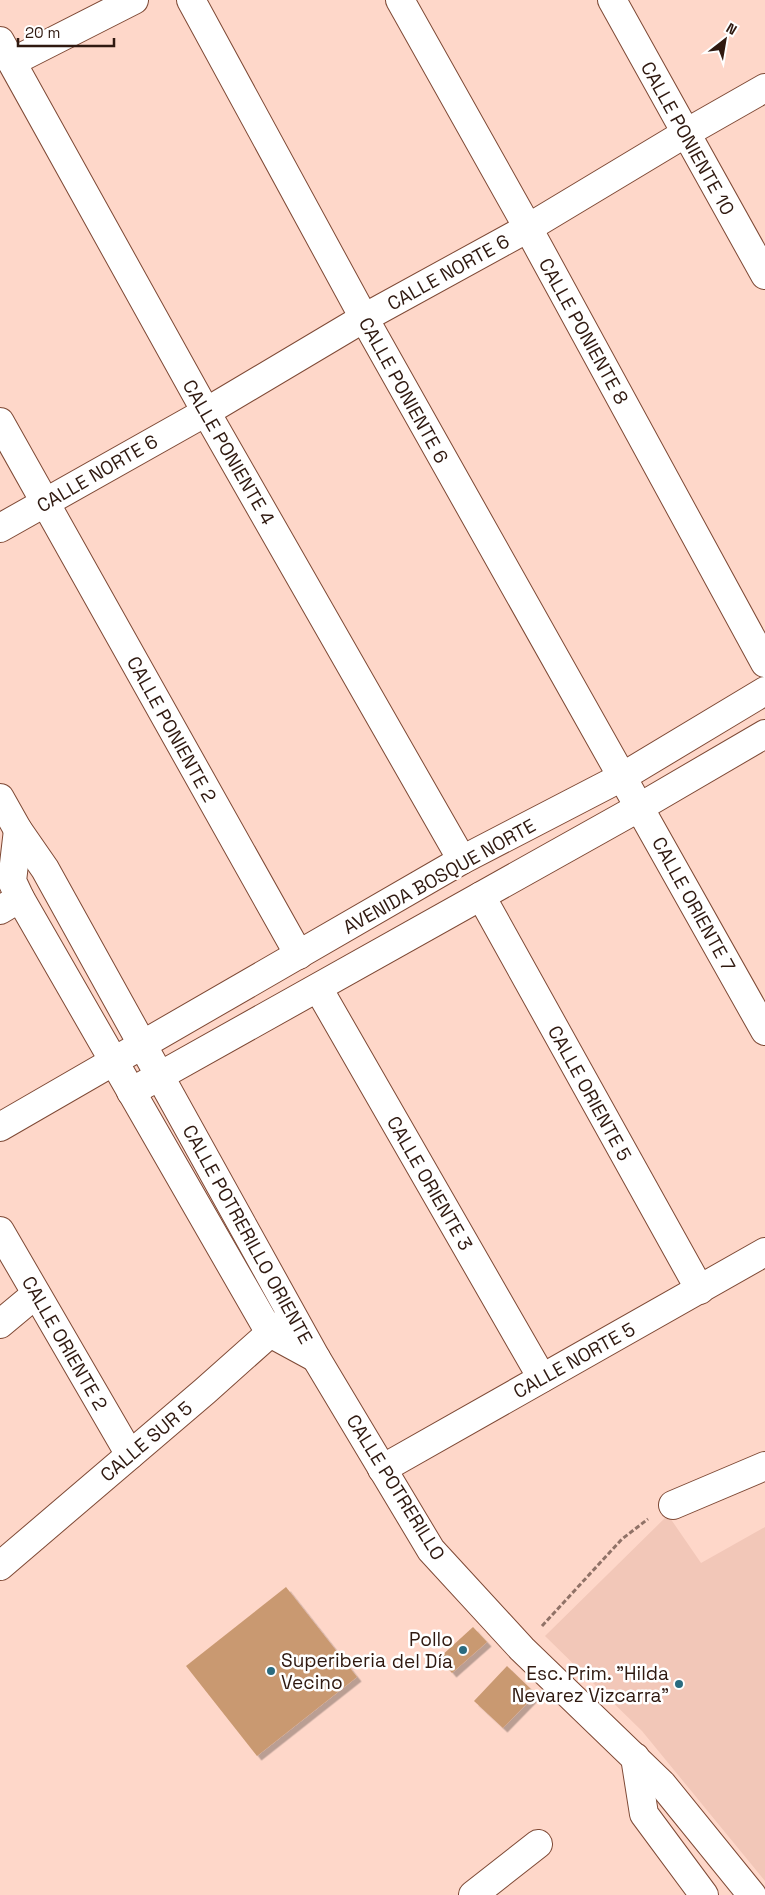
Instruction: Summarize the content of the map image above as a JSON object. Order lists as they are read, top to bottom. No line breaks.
{"streets":{"street":["CALLE PONIENTE 10","CALLE NORTE 6","CALLE PONIENTE 8","CALLE PONIENTE 6","CALLE PONIENTE 4","CALLE PONIENTE 2","AVENIDA BOSQUE NORTE","CALLE ORIENTE 7","CALLE ORIENTE 5","CALLE ORIENTE 3","CALLE POTRERILLO ORIENTE","CALLE ORIENTE 2","CALLE NORTE 5","CALLE SUR 5","CALLE POTRERILLO"]},"crossings":[["CALLE PONIENTE 10","CALLE NORTE 6"],["CALLE NORTE 6","CALLE PONIENTE 8"],["CALLE NORTE 6","CALLE PONIENTE 6"],["CALLE NORTE 6","CALLE PONIENTE 4"],["CALLE NORTE 6","CALLE PONIENTE 2"],["CALLE PONIENTE 6","AVENIDA BOSQUE NORTE"],["CALLE PONIENTE 6","CALLE ORIENTE 7"],["CALLE PONIENTE 4","AVENIDA BOSQUE NORTE"],["CALLE PONIENTE 2","AVENIDA BOSQUE NORTE"],["AVENIDA BOSQUE NORTE","CALLE ORIENTE 7"],["AVENIDA BOSQUE NORTE","CALLE ORIENTE 5"],["AVENIDA BOSQUE NORTE","CALLE ORIENTE 3"],["AVENIDA BOSQUE NORTE","CALLE POTRERILLO ORIENTE"],["CALLE ORIENTE 5","CALLE NORTE 5"],["CALLE ORIENTE 3","CALLE NORTE 5"],["CALLE POTRERILLO ORIENTE","CALLE SUR 5"],["CALLE POTRERILLO ORIENTE","CALLE POTRERILLO"],["CALLE ORIENTE 2","CALLE SUR 5"],["CALLE NORTE 5","CALLE POTRERILLO"]],"places":["Pollo del Día","Superiberia Vecino","Esc. Prim. \"Hilda Nevarez Vizcarra\""],"scale_bar":"20 m","north":"top right"}
